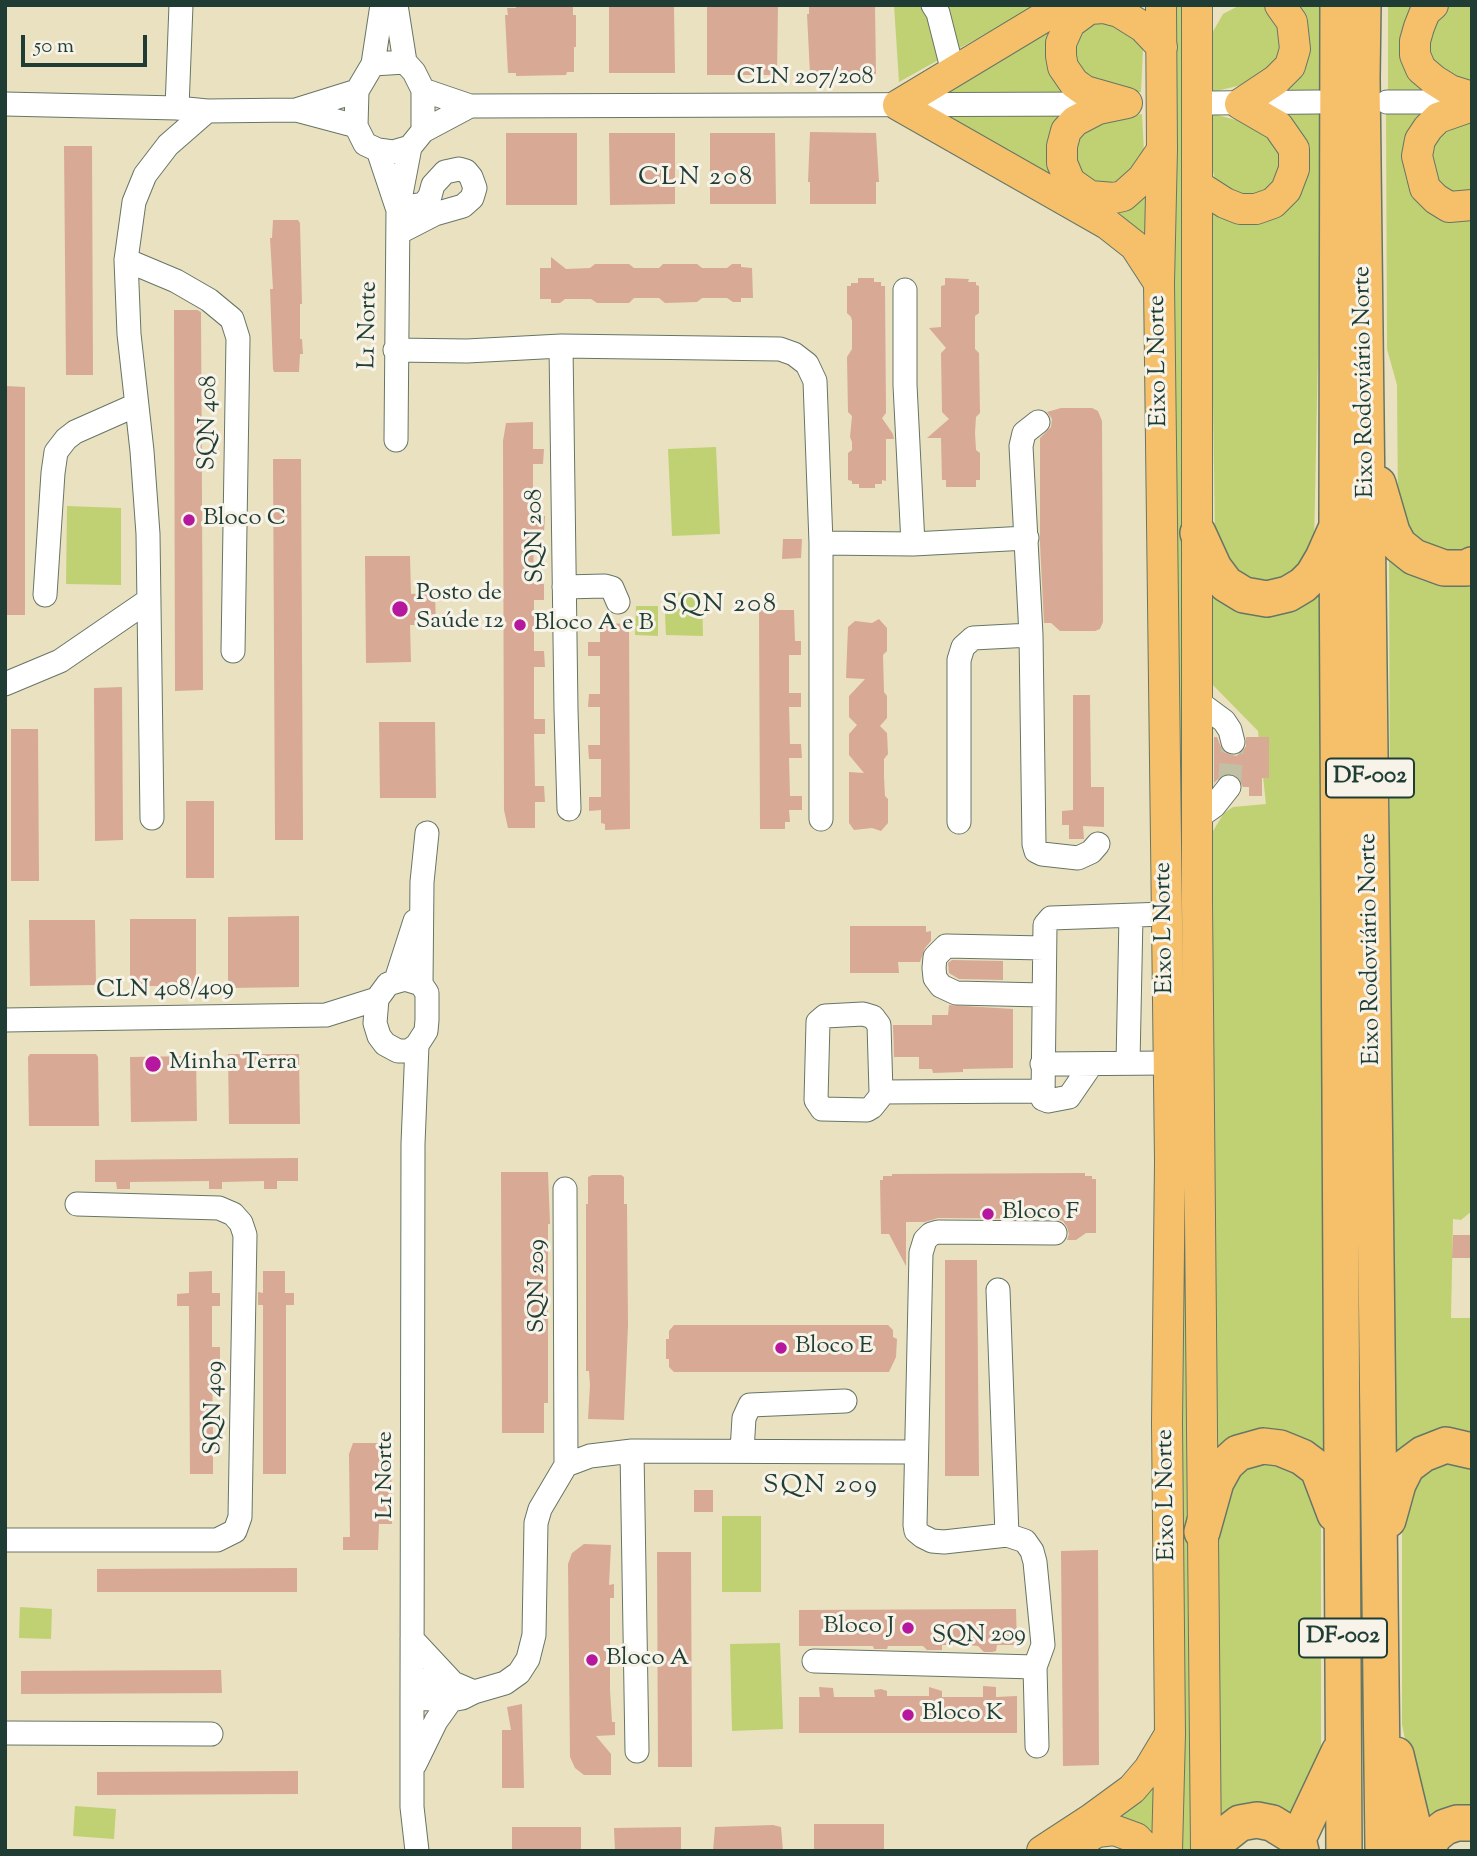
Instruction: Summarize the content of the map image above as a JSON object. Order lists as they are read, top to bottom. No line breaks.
{"streets":{"highway":["Eixo Rodoviário Norte","DF-002"],"main road":["Eixo L Norte"],"street":["CLN 207/208","L1 Norte","SQN 408","SQN 208","CLN 408/409","SQN 209","SQN 409"]},"crossings":[["CLN 207/208","L1 Norte"],["L1 Norte","CLN 408/409"]],"districts":["CLN 208","SQN 208","SQN 209"],"places":["Bloco C","Posto de Saúde 12","Bloco A e B","Minha Terra","Bloco F","Bloco E","Bloco J","Bloco A","Bloco K"],"scale_bar":"50 m"}
